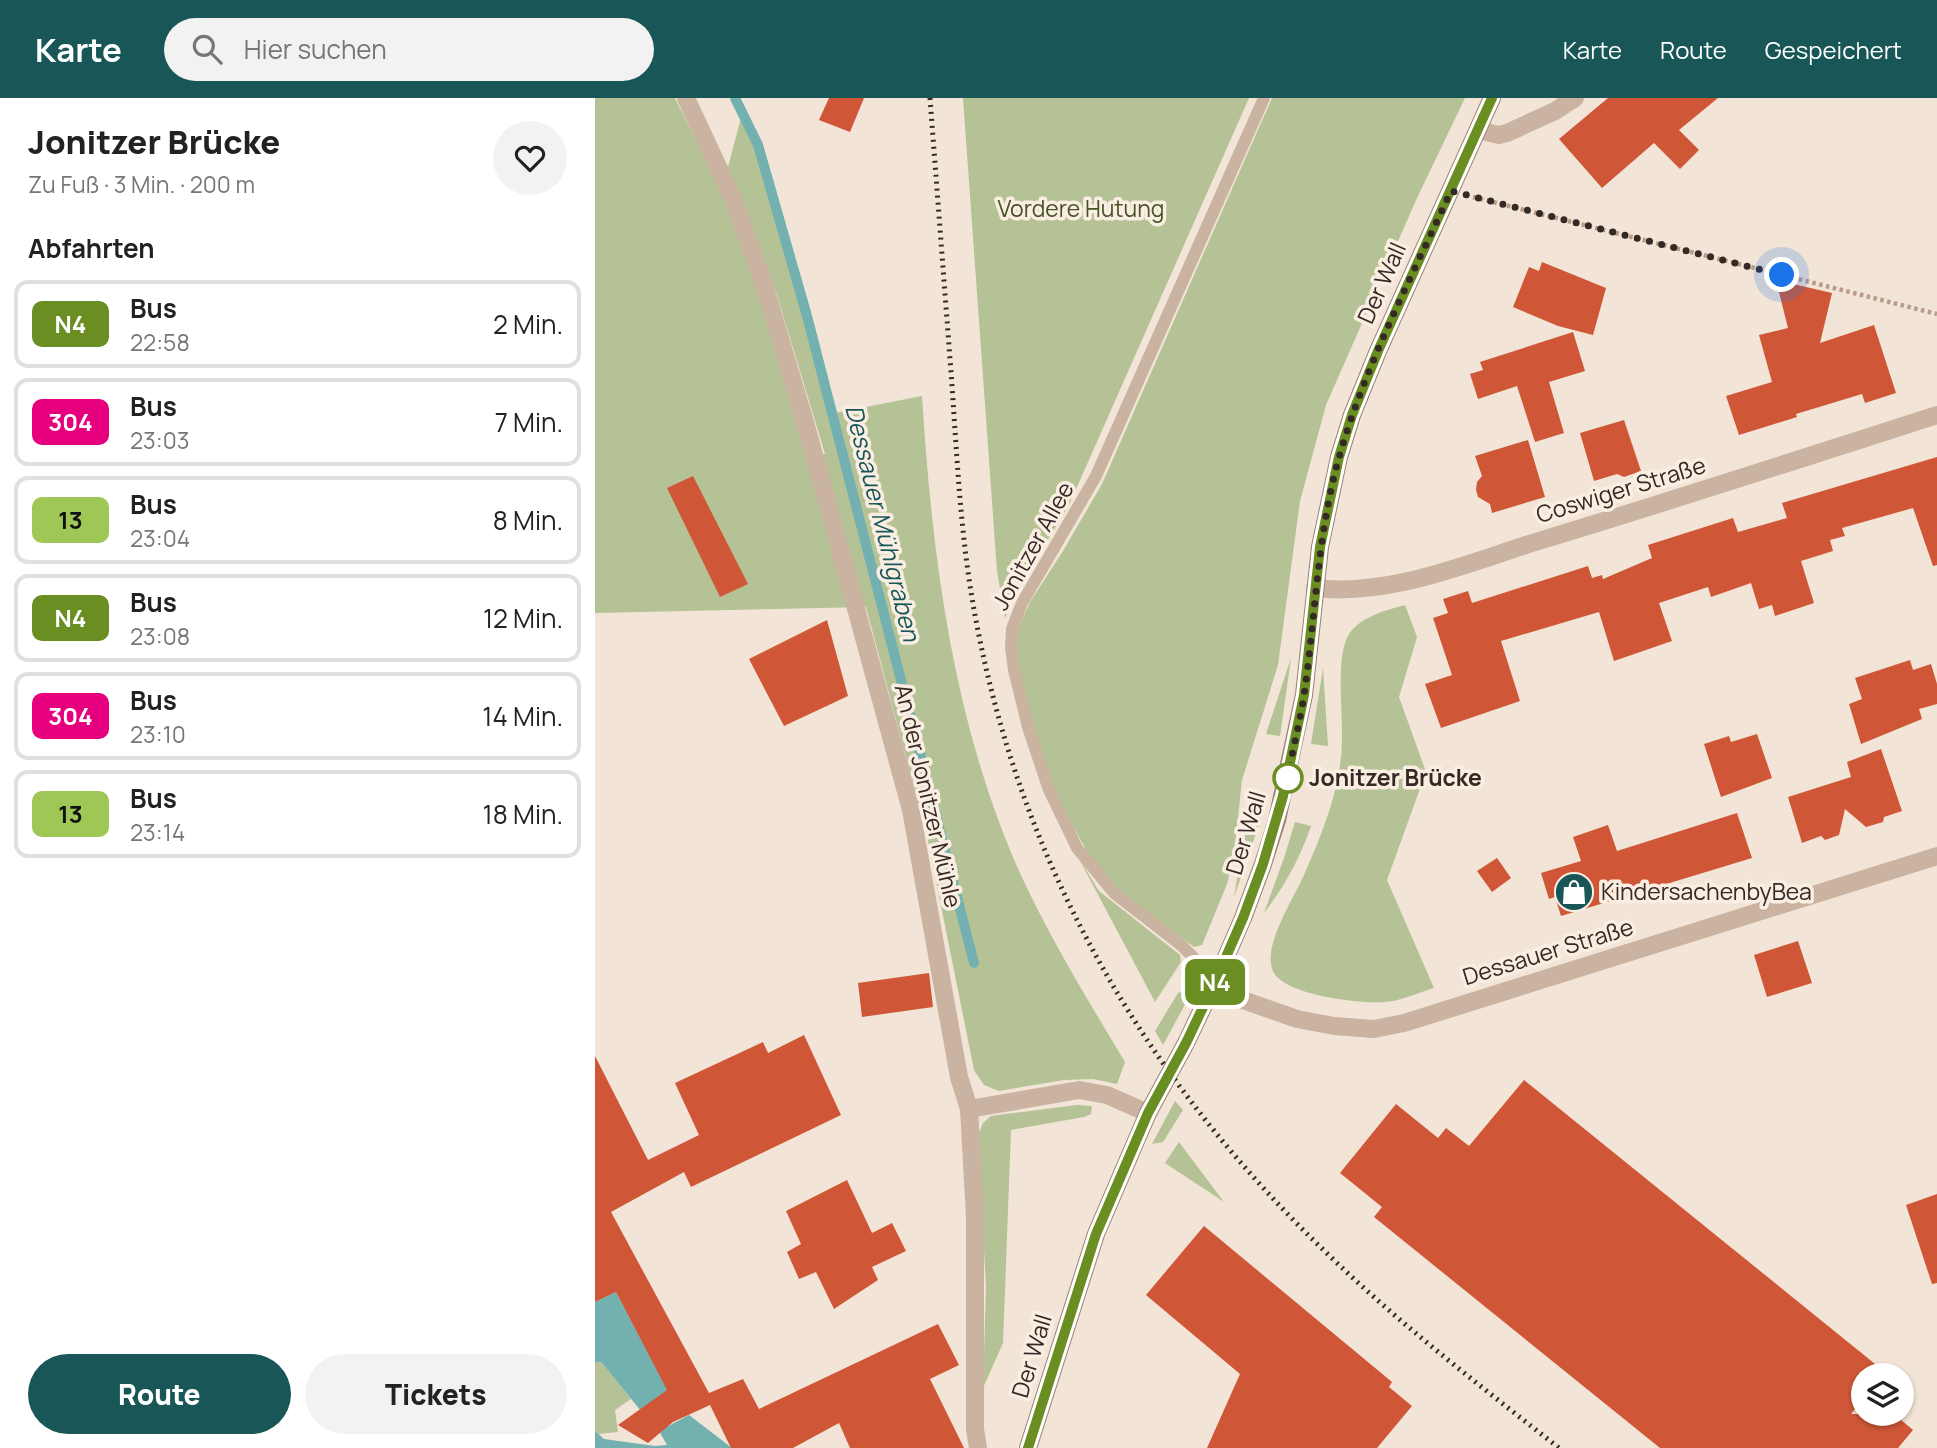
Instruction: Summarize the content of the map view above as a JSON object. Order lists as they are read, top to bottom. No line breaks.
{"streets":{"main road":["Der Wall"],"street":["Coswiger Straße","An der Jonitzer Mühle","Dessauer Straße"],"lane":["Jonitzer Allee"]},"crossings":[["Der Wall","Coswiger Straße"],["Der Wall","Jonitzer Allee"],["Der Wall","Dessauer Straße"],["Jonitzer Allee","Dessauer Straße"]],"water":["Dessauer Mühlgraben"],"parks":["Vordere Hutung"],"places":{"other":["Jonitzer Brücke"],"shop":["KindersachenbyBea"]},"lines":["bus line N4"],"page":{"header":"Karte","search":"Hier suchen","nav":["Karte","Route","Gespeichert"],"heading":[["Jonitzer Brücke","Zu Fuß · 3 Min. · 200 m"],"Abfahrten"],"on_map":"N4","list":[{"mark":"N4","name":"Bus","note":"22:58","value":"2 Min."},{"mark":"304","name":"Bus","note":"23:03","value":"7 Min."},{"mark":"13","name":"Bus","note":"23:04","value":"8 Min."},{"mark":"N4","name":"Bus","note":"23:08","value":"12 Min."},{"mark":"304","name":"Bus","note":"23:10","value":"14 Min."},{"mark":"13","name":"Bus","note":"23:14","value":"18 Min."}],"buttons":["Route","Tickets"]}}
